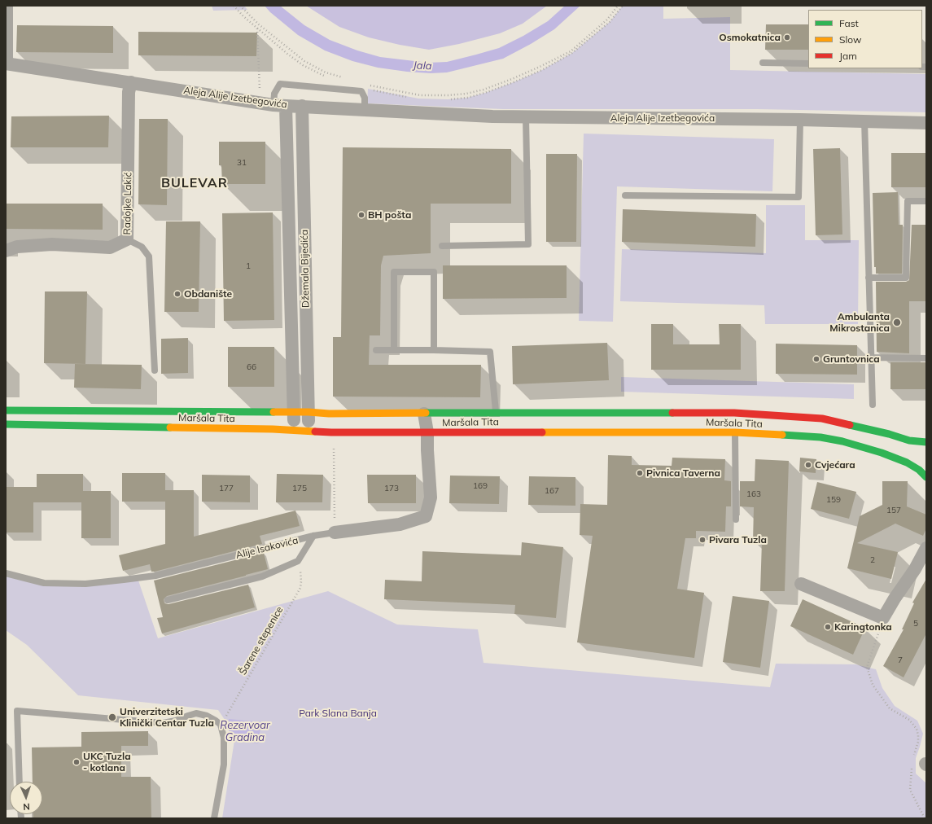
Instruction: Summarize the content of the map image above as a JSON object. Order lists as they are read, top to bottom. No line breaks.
{"streets":{"main road":["Maršala Tita"],"street":["Aleja Alije Izetbegovića","Radojke Lakić","Džemala Bijedića","Alije Isakovića"],"path":["Šarene stepenice"]},"crossings":[["Aleja Alije Izetbegovića","Radojke Lakić"],["Aleja Alije Izetbegovića","Džemala Bijedića"],["Džemala Bijedića","Maršala Tita"],["Maršala Tita","Alije Isakovića"]],"districts":["BULEVAR"],"water":["Jala","Rezervoar Gradina"],"parks":["Park Slana Banja"],"places":["Osmokatnica","BH pošta","Obdanište","Ambulanta Mikrostanica","Gruntovnica","Cvjećara","Pivnica Taverna","Pivara Tuzla","Karingtonka","Univerzitetski Klinički Centar Tuzla","UKC Tuzla - kotlana"],"house_numbers":["31","1","66","169","177","175","173","167","163","159","157","2","5","7"],"legend":["Fast","Slow","Jam"],"north":"bottom"}
